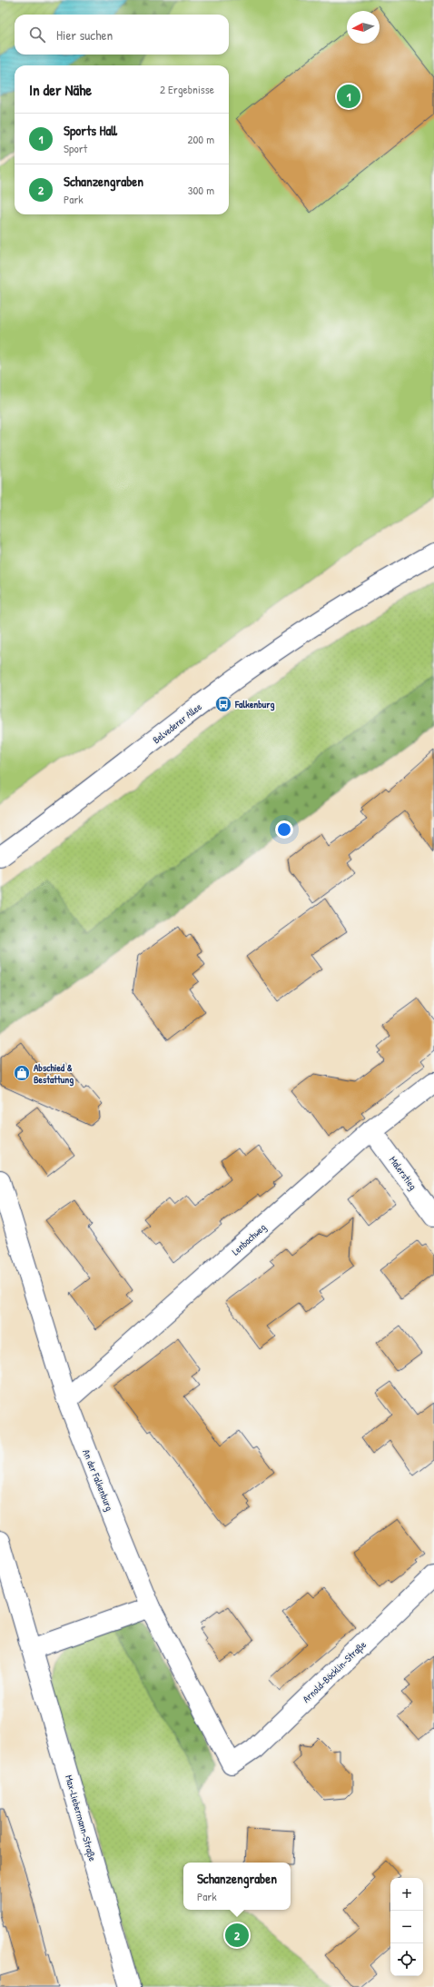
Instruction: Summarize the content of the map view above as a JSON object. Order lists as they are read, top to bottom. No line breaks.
{"streets":{"street":["Belvederer Allee","Malerstieg","Lenbachweg","An der Falkenburg","Arnold-Böcklin-Straße","Max-Liebermann-Straße"]},"crossings":[["Malerstieg","Lenbachweg"],["Lenbachweg","An der Falkenburg"],["An der Falkenburg","Arnold-Böcklin-Straße"]],"places":{"bus stop":["Falkenburg"],"shop":["Abschied & Bestattung"]},"north":"left","page":{"search":"Hier suchen","heading":["In der Nähe","2 Ergebnisse"],"pins":["1","2"],"list":[{"mark":"1","name":"Sports Hall","note":"Sport","value":"200 m"},{"mark":"2","name":"Schanzengraben","note":"Park","value":"300 m"}],"popup":["Schanzengraben","Park"],"map_buttons":["+","−"]}}
